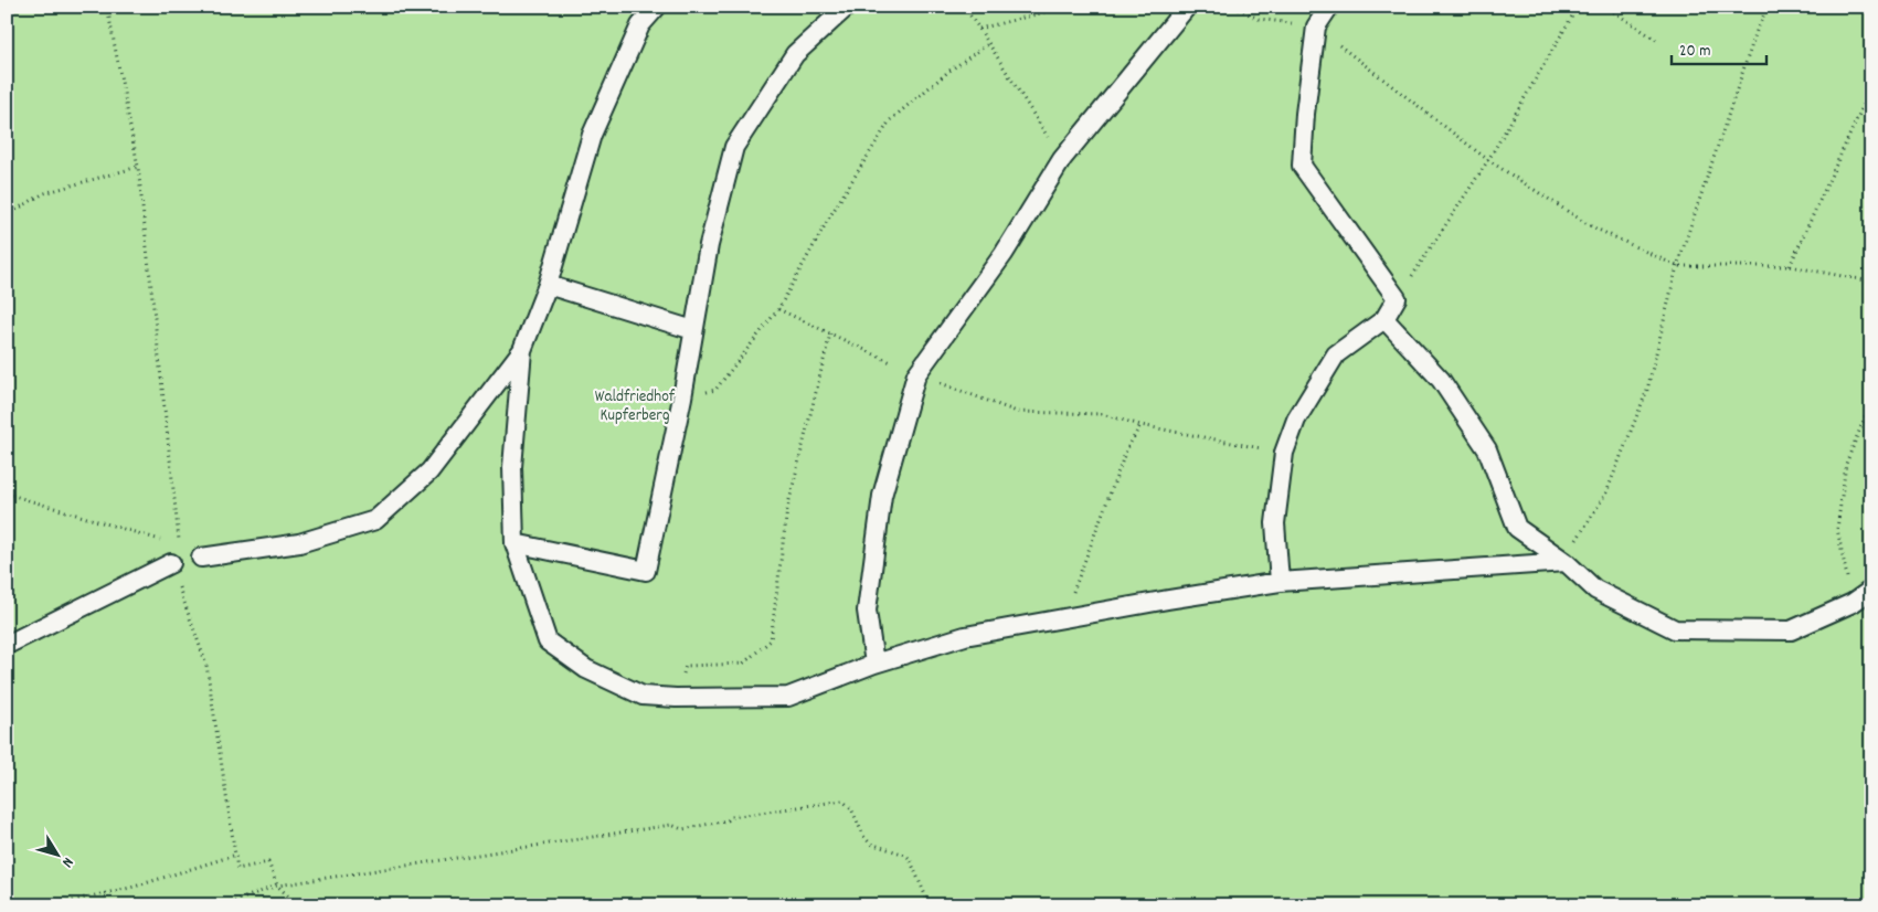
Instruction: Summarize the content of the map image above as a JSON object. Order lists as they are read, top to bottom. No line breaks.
{"parks":["Waldfriedhof Kupferberg"],"scale_bar":"20 m","north":"bottom right"}
